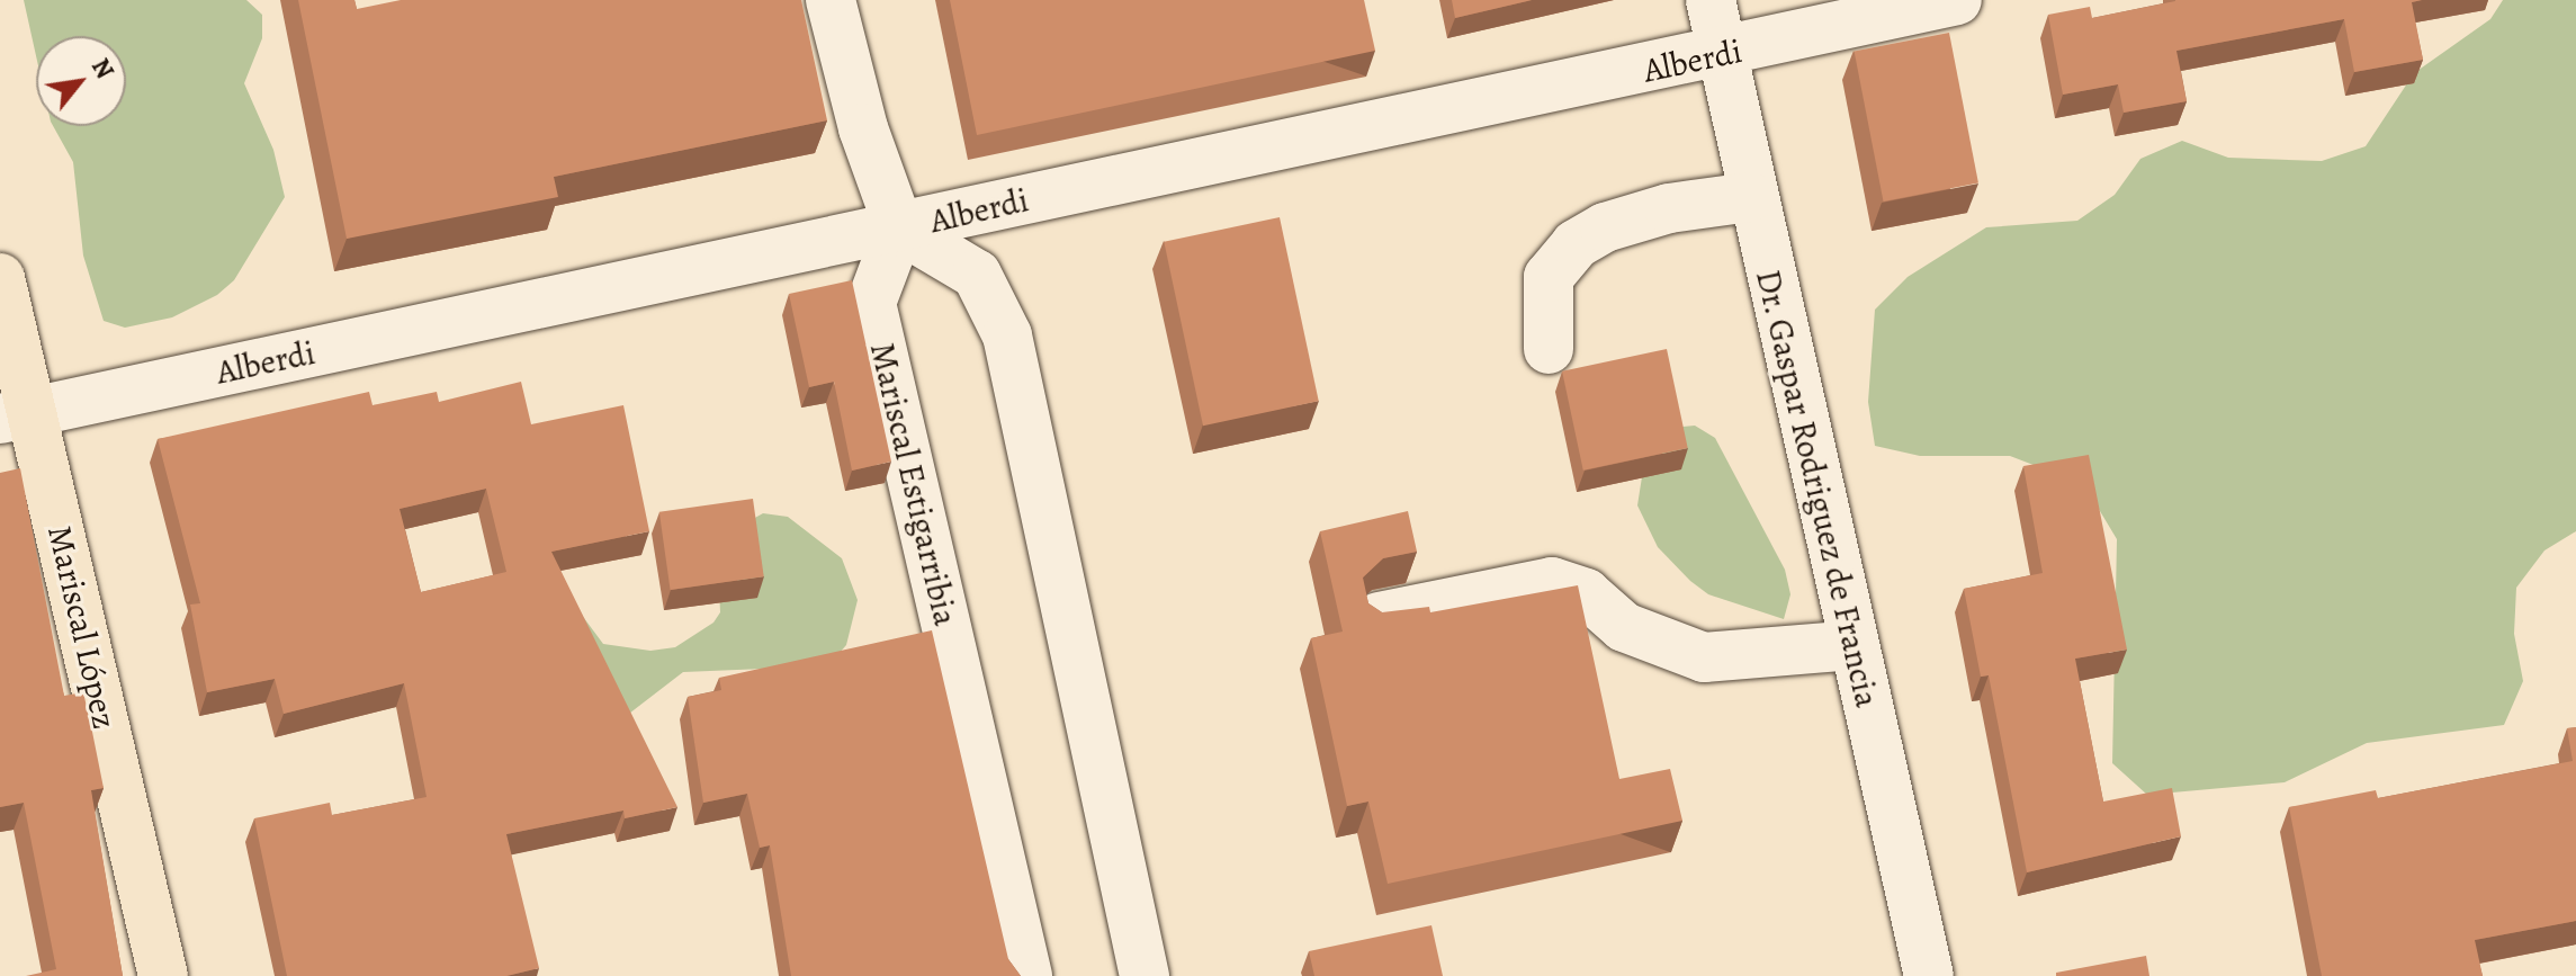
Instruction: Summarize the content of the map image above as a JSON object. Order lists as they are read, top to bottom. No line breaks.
{"streets":{"main road":["Mariscal López"],"street":["Alberdi","Mariscal Estigarribia","Dr. Gaspar Rodriguez de Francia"]},"crossings":[["Alberdi","Mariscal Estigarribia"],["Alberdi","Dr. Gaspar Rodriguez de Francia"],["Alberdi","Mariscal López"]],"north":"top right"}
